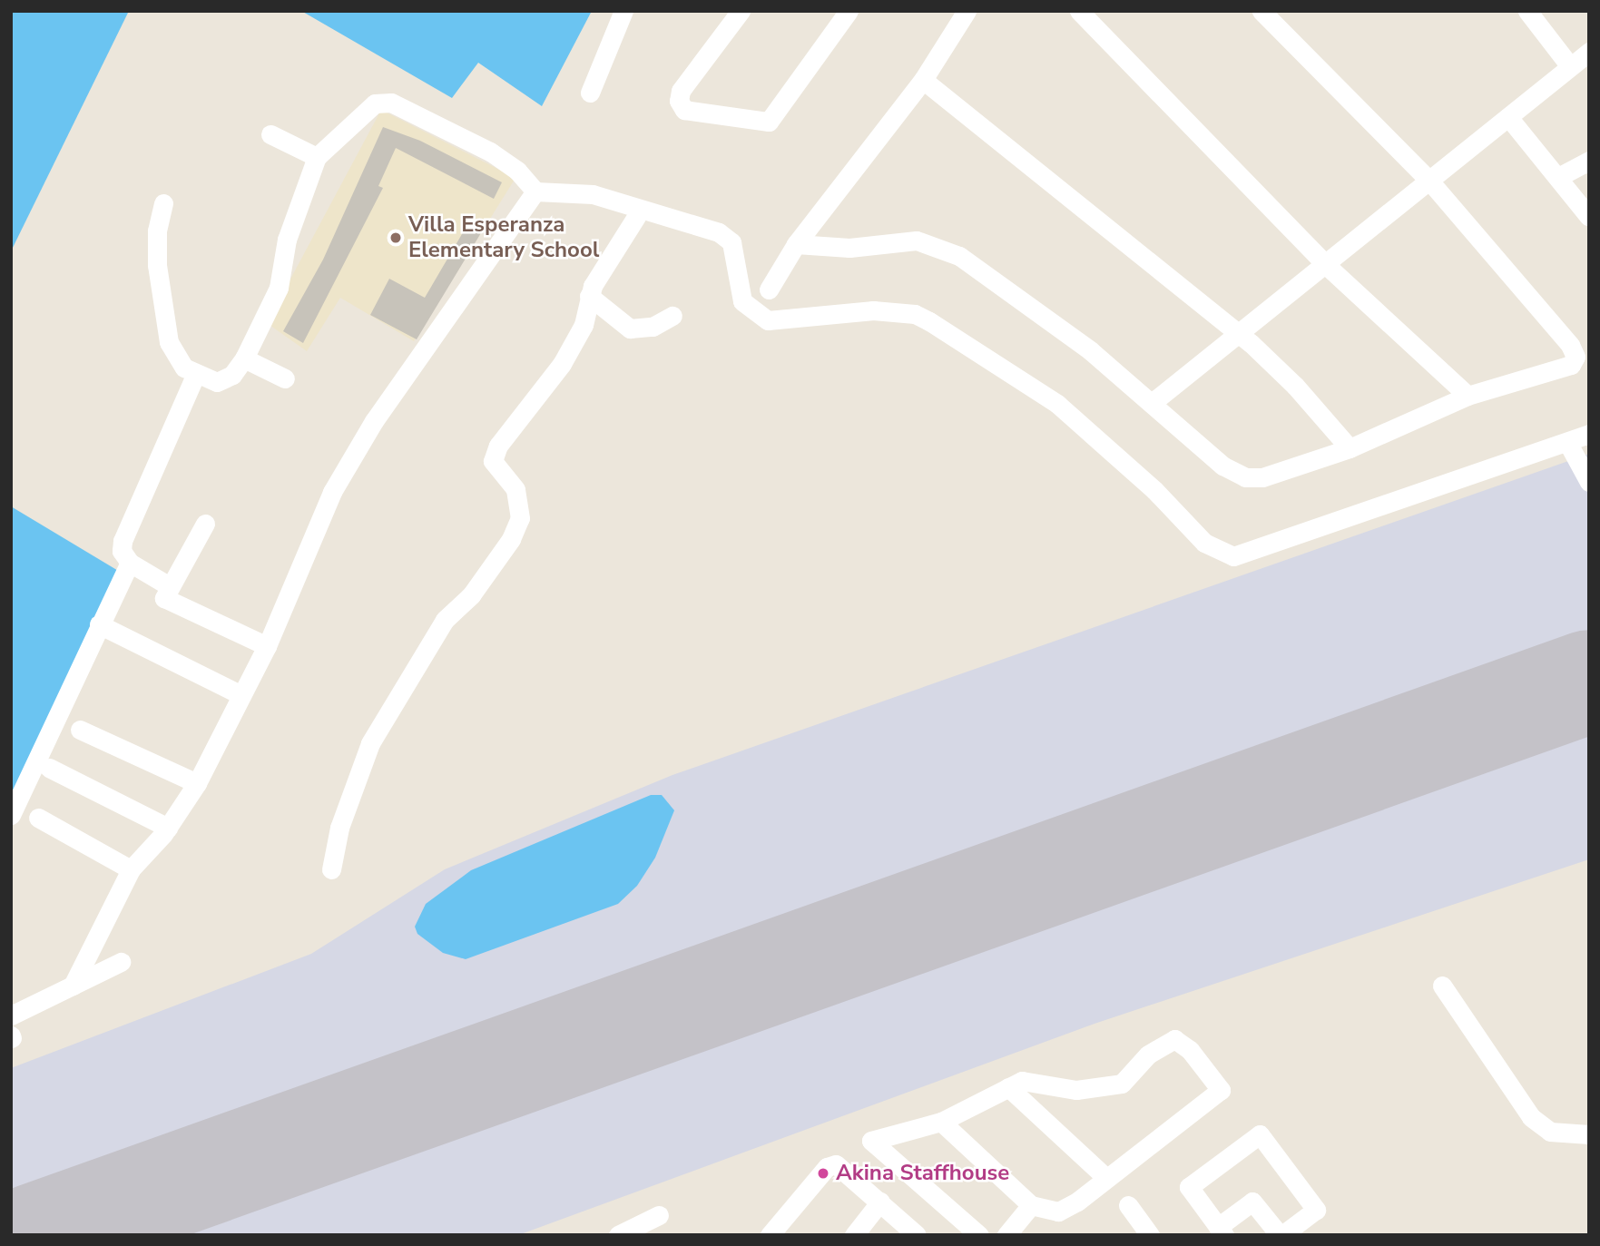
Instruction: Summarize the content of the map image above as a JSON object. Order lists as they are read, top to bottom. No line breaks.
{"places":["Villa Esperanza Elementary School","Akina Staffhouse"]}
